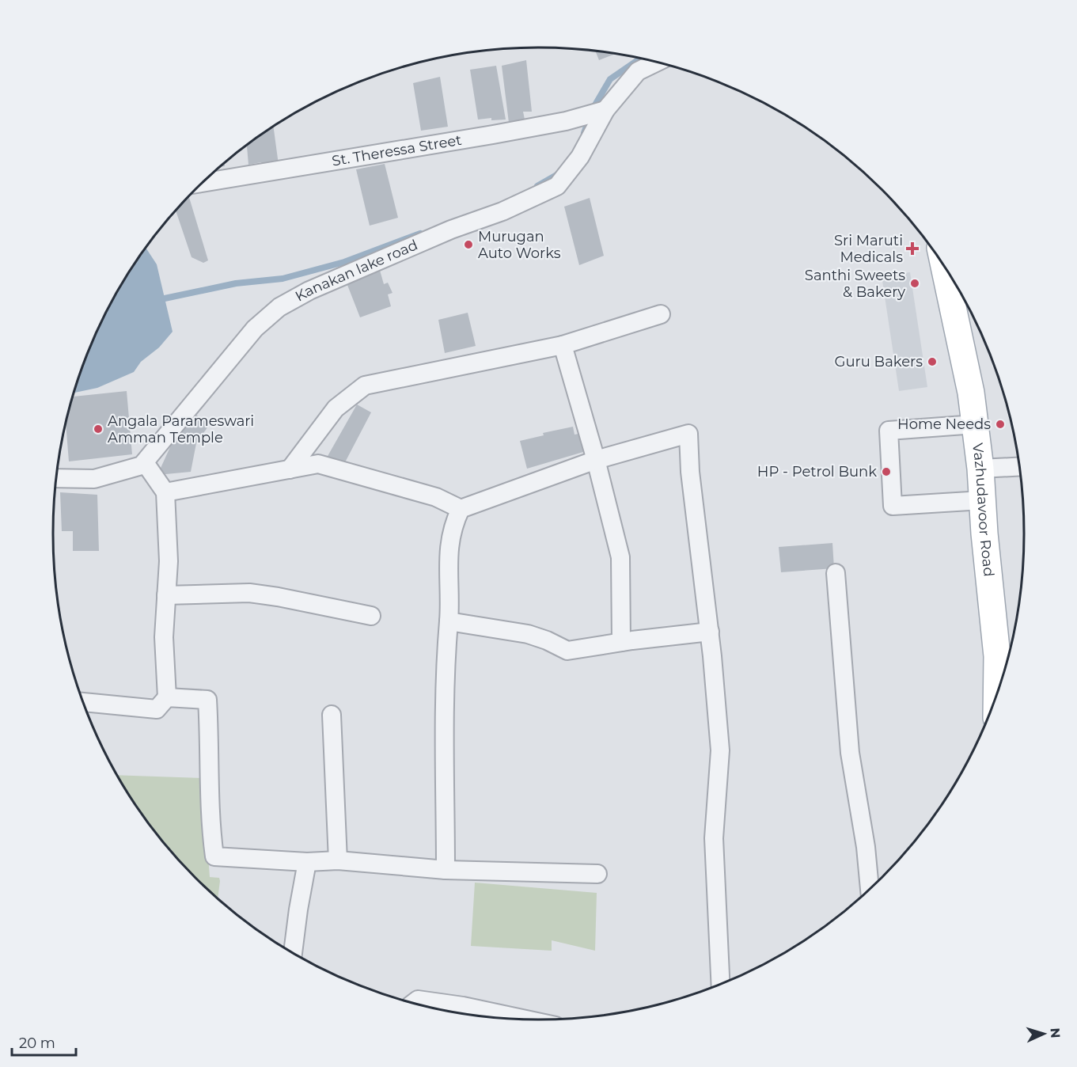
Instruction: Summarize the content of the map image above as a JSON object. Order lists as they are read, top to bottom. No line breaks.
{"streets":{"main road":["Vazhudavoor Road"],"street":["St. Theressa Street","Kanakan lake road"]},"crossings":[["St. Theressa Street","Kanakan lake road"]],"places":{"other":["Murugan Auto Works","Santhi Sweets & Bakery","Guru Bakers","Home Needs","Angala Parameswari Amman Temple","HP - Petrol Bunk"],"health":["Sri Maruti Medicals"]},"scale_bar":"20 m","north":"right"}
